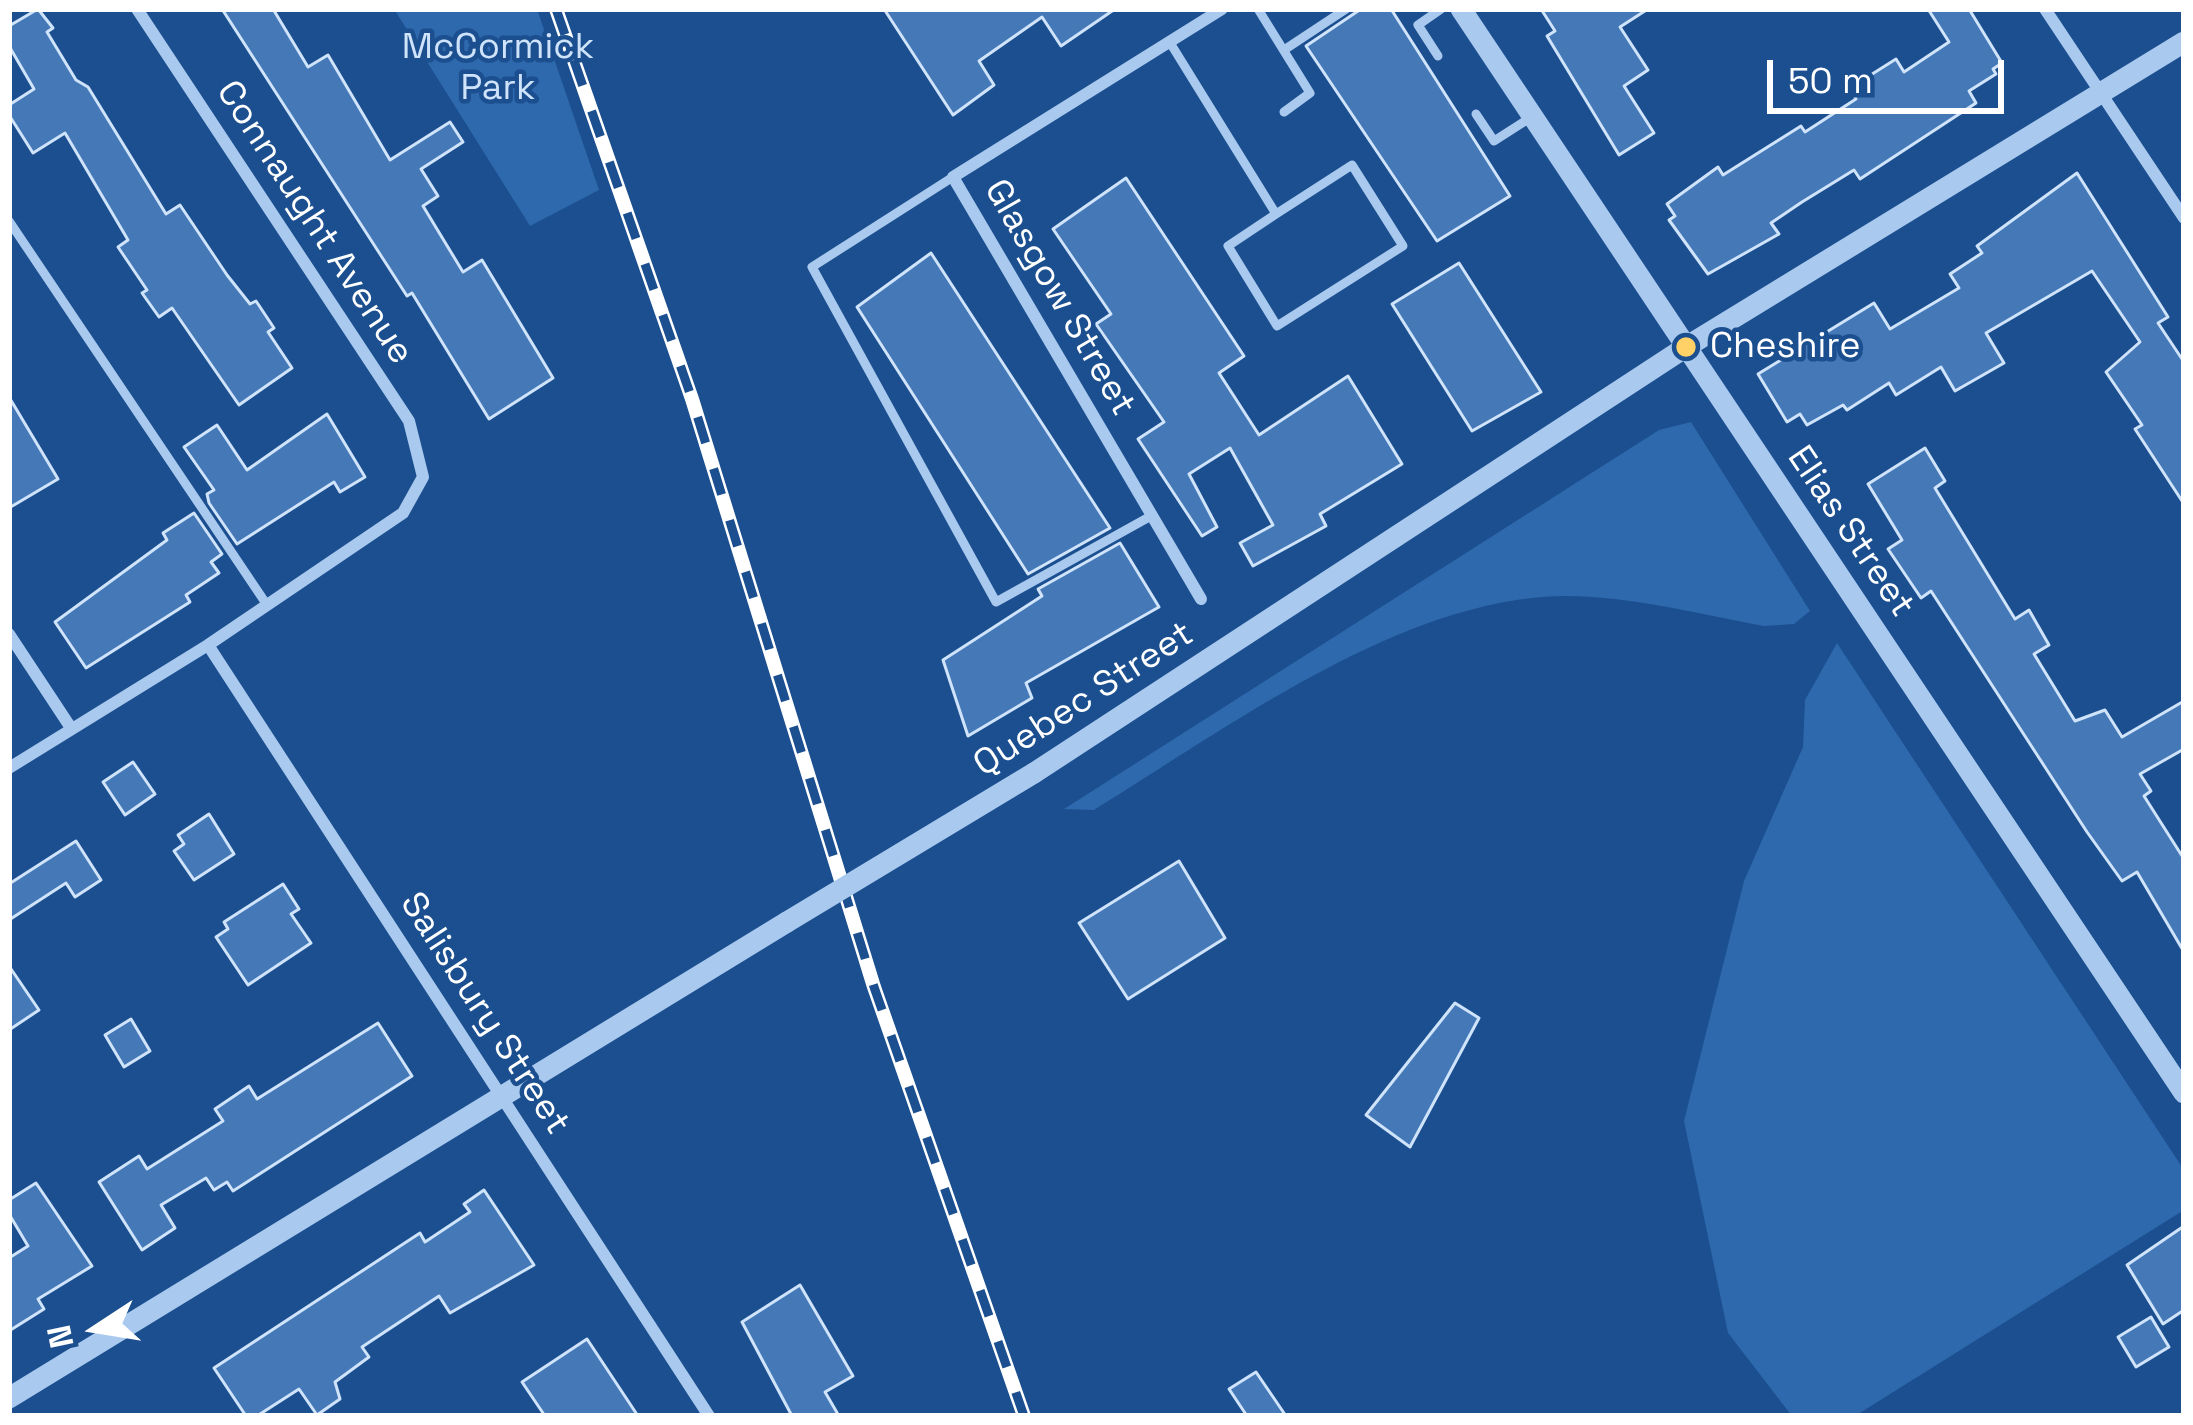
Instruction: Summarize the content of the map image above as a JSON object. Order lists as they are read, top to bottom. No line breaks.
{"streets":{"street":["Connaught Avenue","Glasgow Street","Elias Street","Quebec Street","Salisbury Street"]},"crossings":[["Elias Street","Quebec Street"],["Quebec Street","Salisbury Street"]],"parks":["McCormick Park"],"places":["Cheshire"],"scale_bar":"50 m","north":"left"}
